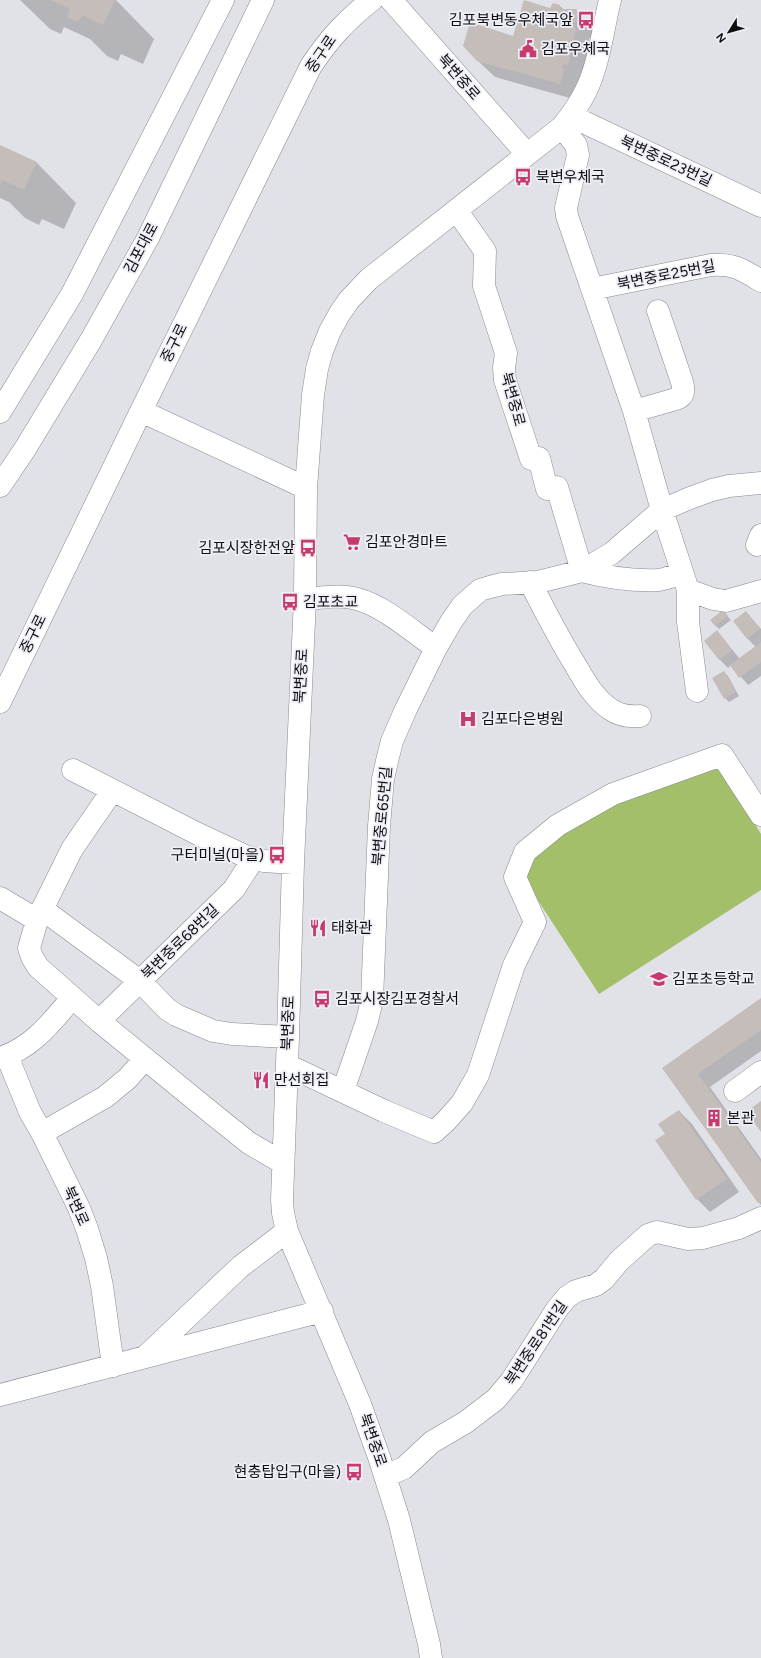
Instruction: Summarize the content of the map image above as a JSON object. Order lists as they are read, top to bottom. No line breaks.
{"streets":{"street":["중구로","북변중로","북변중로23번길","김포대로","북변중로25번길","북변중로65번길","북변중로68번길","북변로","북변중로81번길"]},"crossings":[["북변중로","북변중로23번길"],["북변중로","북변중로65번길"],["북변중로","북변중로81번길"]],"places":{"bus stop":["김포북변동우체국앞","북변우체국","김포시장한전앞","김포초교","구터미널(마을)","김포시장김포경찰서","현충탑입구(마을)"],"public building":["김포우체국"],"supermarket":["김포안경마트"],"hospital":["김포다은병원"],"restaurant":["태화관","만선회집"],"school or university":["김포초등학교"],"building":["본관"]},"north":"bottom left"}
